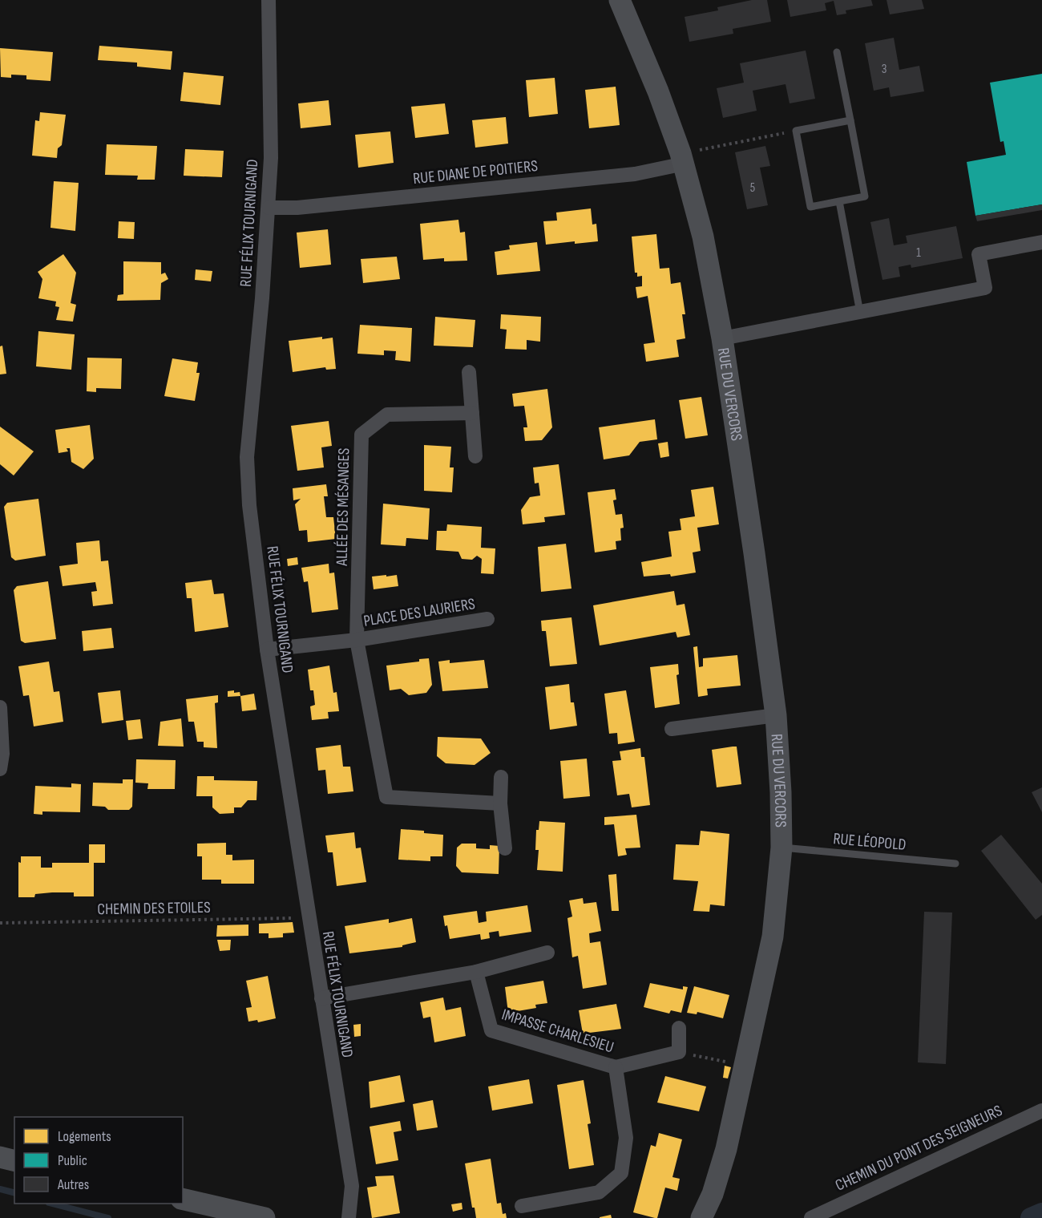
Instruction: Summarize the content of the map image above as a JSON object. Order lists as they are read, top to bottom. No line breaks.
{"streets":{"street":["RUE DIANE DE POITIERS","RUE FÉLIX TOURNIGAND","RUE DU VERCORS","ALLÉE DES MÉSANGES","PLACE DES LAURIERS","IMPASSE CHARLESIEU","CHEMIN DU PONT DES SEIGNEURS"],"lane":["RUE LÉOPOLD"],"path":["CHEMIN DES ETOILES"]},"crossings":[["RUE DIANE DE POITIERS","RUE FÉLIX TOURNIGAND"],["RUE DIANE DE POITIERS","RUE DU VERCORS"],["RUE FÉLIX TOURNIGAND","PLACE DES LAURIERS"],["RUE FÉLIX TOURNIGAND","CHEMIN DES ETOILES"],["RUE DU VERCORS","RUE LÉOPOLD"],["ALLÉE DES MÉSANGES","PLACE DES LAURIERS"]],"house_numbers":["3","5","1"],"legend":["Logements","Public","Autres"]}
